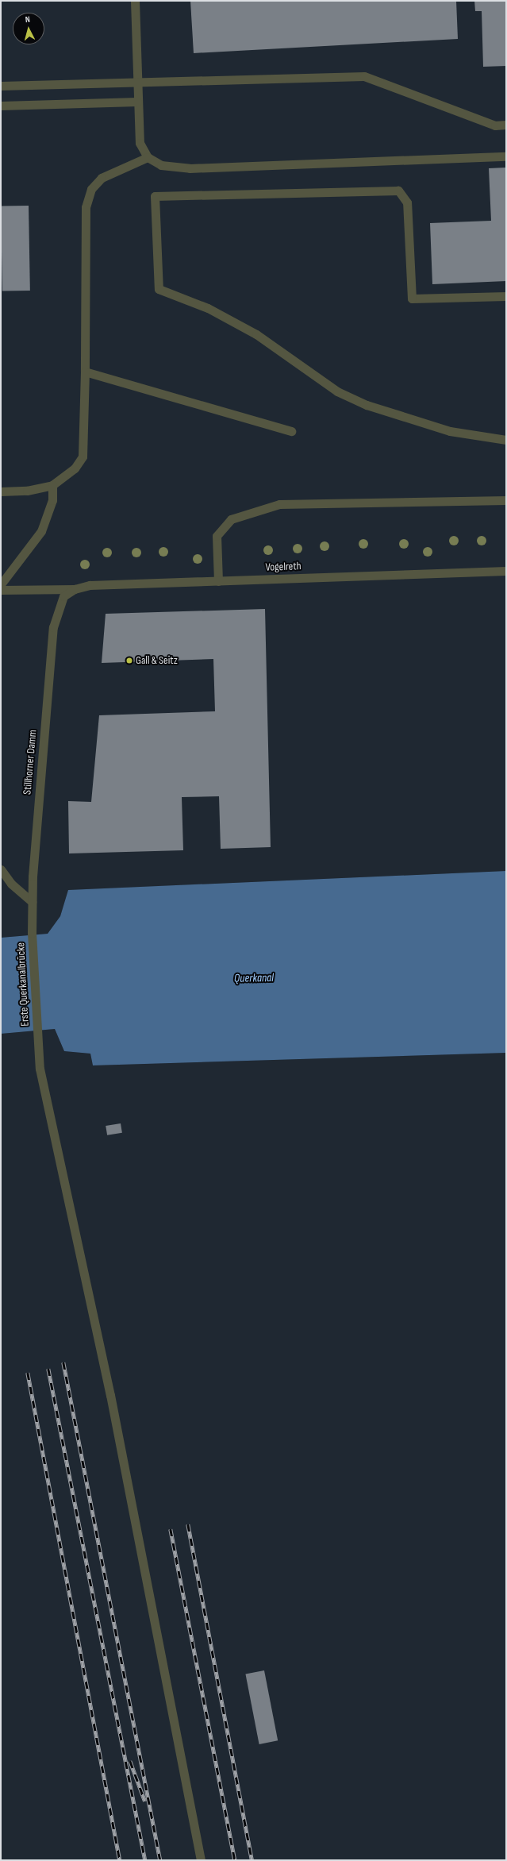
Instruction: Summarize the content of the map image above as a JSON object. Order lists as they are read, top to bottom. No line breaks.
{"streets":{"street":["Vogelreth","Stillhorner Damm","Erste Querkanalbrücke"]},"crossings":[["Vogelreth","Stillhorner Damm"],["Stillhorner Damm","Erste Querkanalbrücke"]],"water":["Querkanal"],"places":["Gall & Seitz"],"north":"top"}
